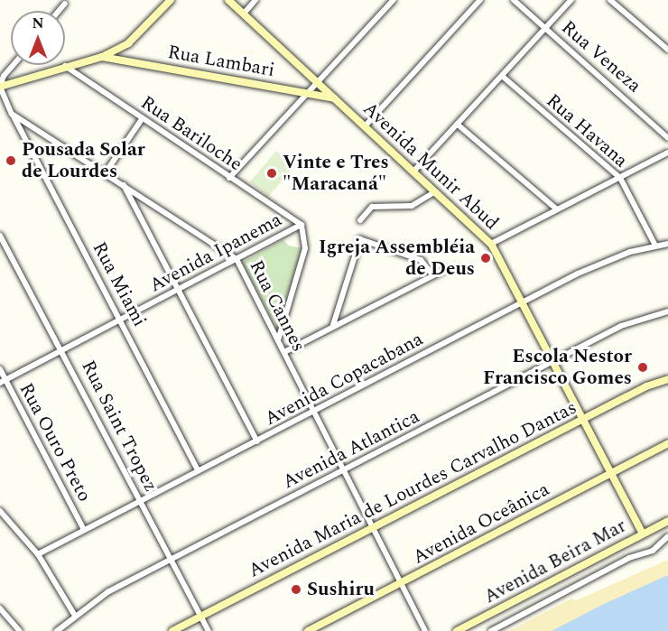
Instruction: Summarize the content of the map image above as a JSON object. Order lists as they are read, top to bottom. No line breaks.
{"streets":{"street":["Rua Veneza","Rua Lambari","Rua Havana","Rua Bariloche","Avenida Munir Abud","Avenida Ipanema","Rua Miami","Rua Cannes","Avenida Copacabana","Rua Saint Tropez","Rua Ouro Preto","Avenida Atlantica","Avenida Maria de Lourdes Carvalho Dantas","Avenida Oceânica","Avenida Beira Mar"]},"crossings":[["Rua Lambari","Avenida Munir Abud"],["Rua Havana","Avenida Copacabana"],["Rua Bariloche","Avenida Ipanema"],["Avenida Munir Abud","Avenida Copacabana"],["Avenida Munir Abud","Avenida Atlantica"],["Avenida Munir Abud","Avenida Maria de Lourdes Carvalho Dantas"],["Avenida Munir Abud","Avenida Oceânica"],["Avenida Munir Abud","Avenida Beira Mar"],["Avenida Ipanema","Rua Miami"],["Avenida Ipanema","Rua Cannes"],["Avenida Ipanema","Rua Saint Tropez"],["Avenida Ipanema","Rua Ouro Preto"],["Rua Miami","Rua Cannes"],["Rua Miami","Avenida Copacabana"],["Rua Cannes","Avenida Copacabana"],["Rua Cannes","Avenida Atlantica"],["Rua Cannes","Avenida Maria de Lourdes Carvalho Dantas"],["Rua Cannes","Avenida Oceânica"],["Avenida Copacabana","Rua Saint Tropez"],["Avenida Copacabana","Rua Ouro Preto"],["Rua Saint Tropez","Avenida Atlantica"],["Rua Saint Tropez","Avenida Maria de Lourdes Carvalho Dantas"]],"places":["Pousada Solar de Lourdes","Vinte e Tres \"Maracaná\"","Igreja Assembléia de Deus","Escola Nestor Francisco Gomes","Sushiru"],"north":"top"}
